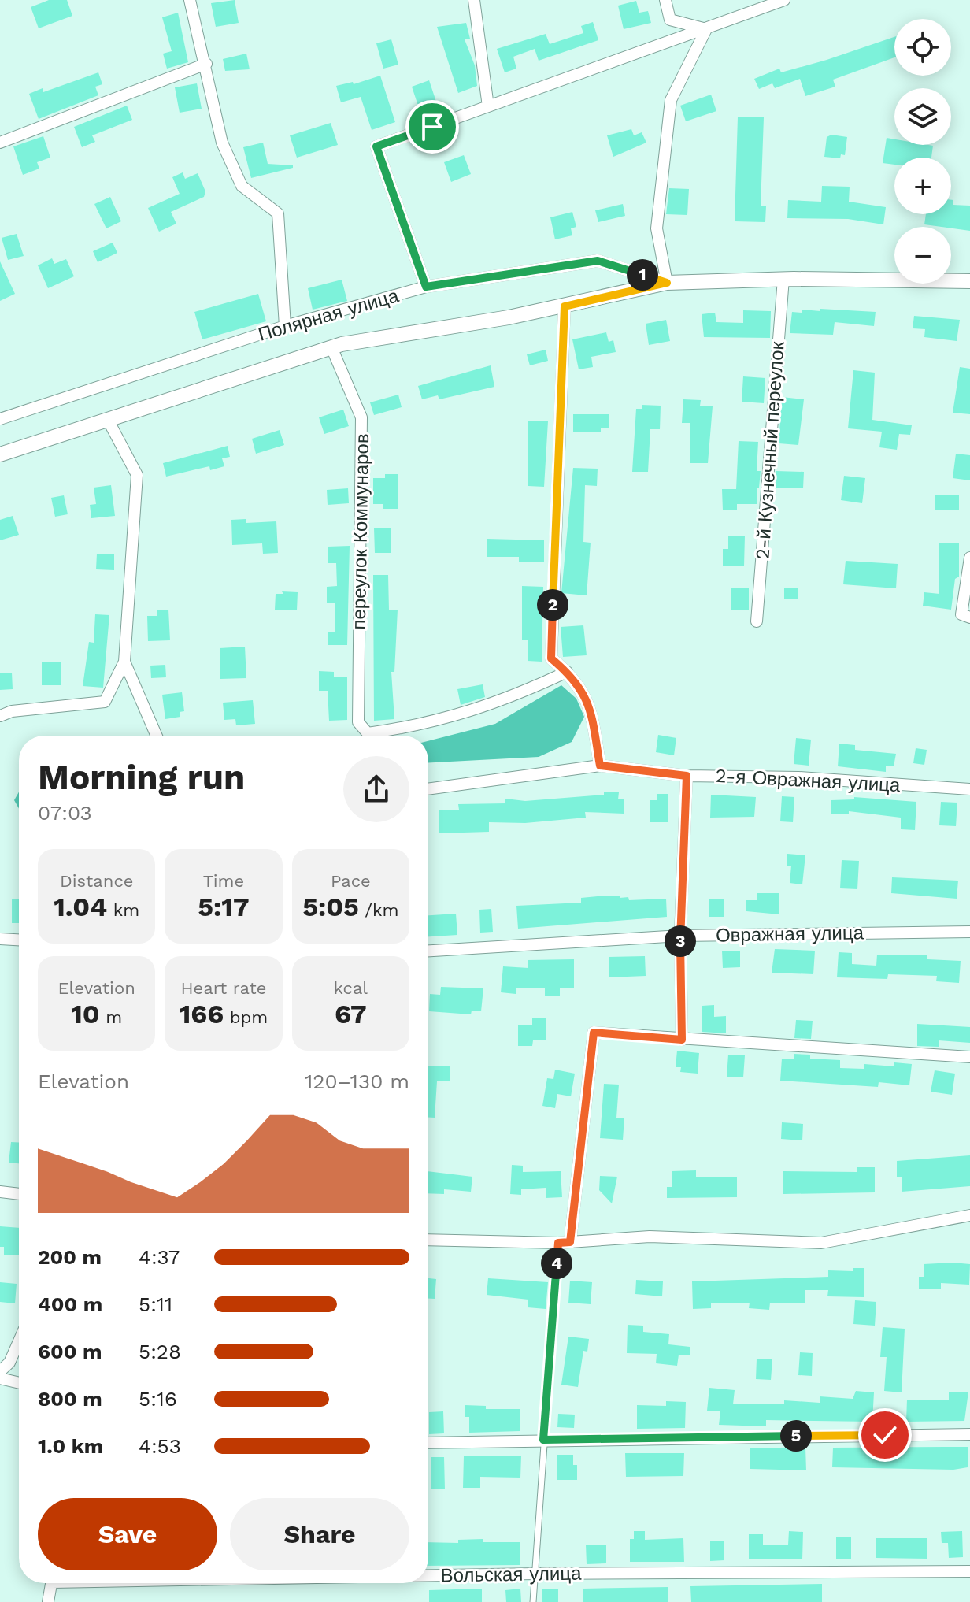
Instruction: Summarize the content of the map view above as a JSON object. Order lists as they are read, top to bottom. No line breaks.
{"streets":{"street":["Полярная улица","2-й Кузнечный переулок","переулок Коммунаров","2-я Овражная улица","Овражная улица","Вольская улица"]},"crossings":[["Полярная улица","2-й Кузнечный переулок"],["Полярная улица","переулок Коммунаров"]],"page":{"map_buttons":["+","−"],"pins":["1","2","3","4","5"],"heading":["Morning run","07:03"],"stats":[["Distance","1.04 km"],["Time","5:17"],["Pace","5:05 /km"],["Elevation","10 m"],["Heart rate","166 bpm"],["kcal","67"]],"chart":["Elevation","120–130 m"],"list":[{"name":"200 m","note":"4:37"},{"name":"400 m","note":"5:11"},{"name":"600 m","note":"5:28"},{"name":"800 m","note":"5:16"},{"name":"1.0 km","note":"4:53"}],"buttons":["Save","Share"]}}
